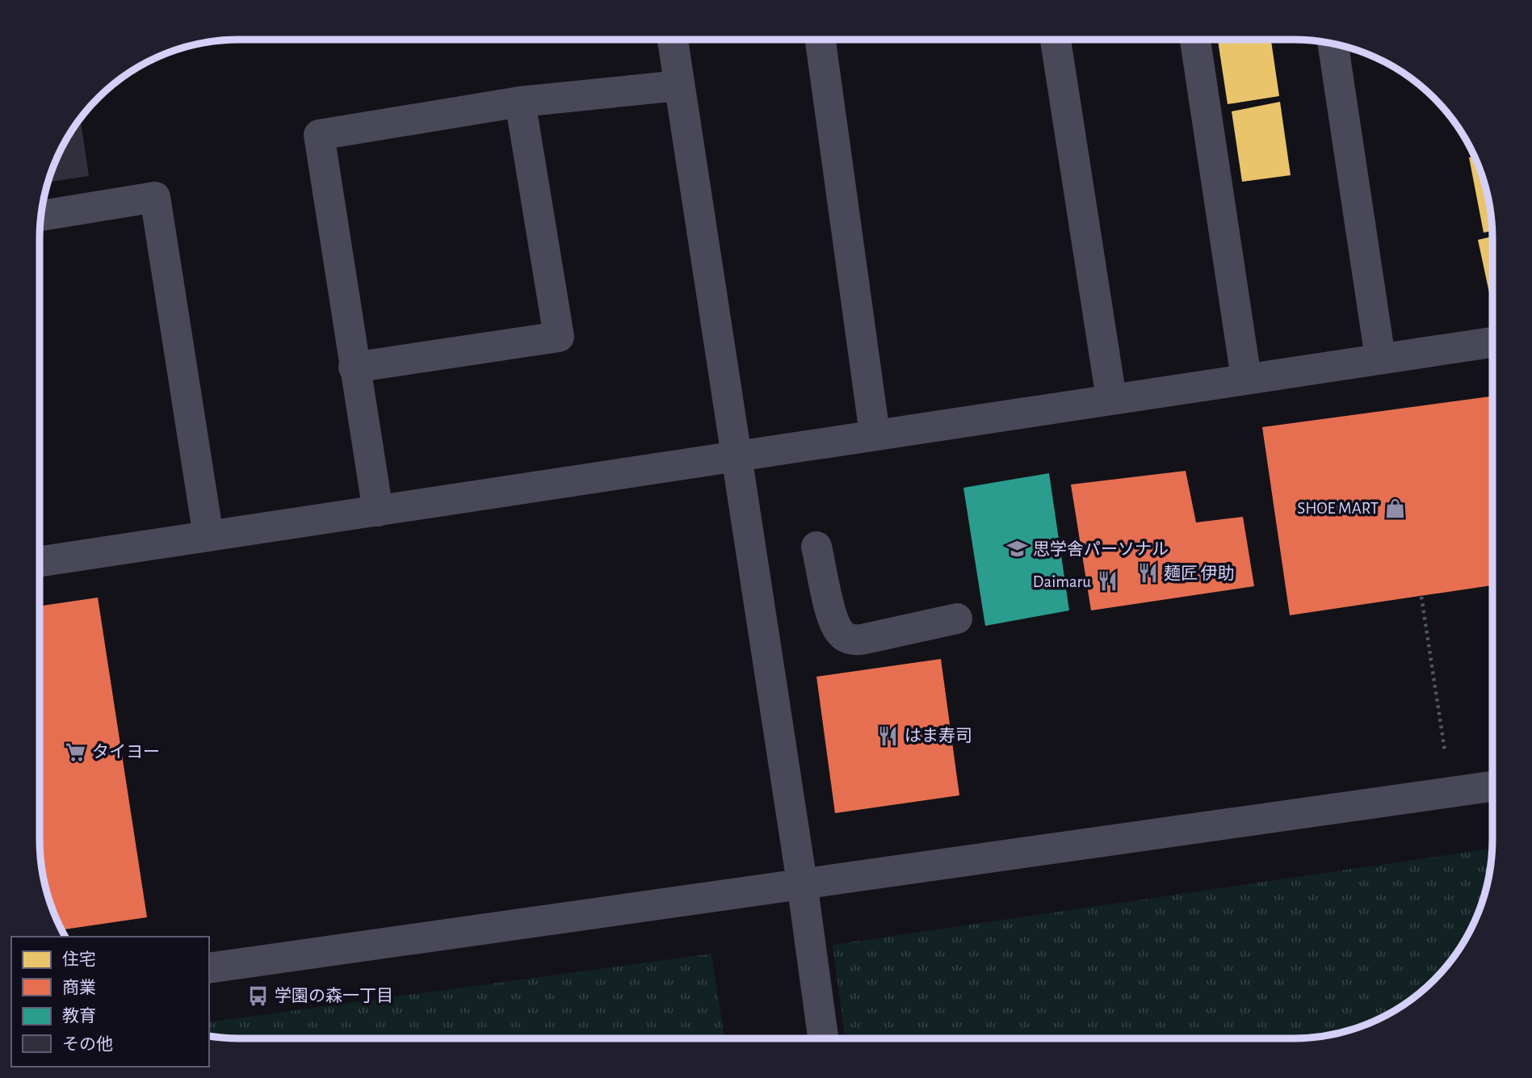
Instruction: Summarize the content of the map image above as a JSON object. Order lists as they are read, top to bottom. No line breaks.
{"places":{"shop":["SHOE MART"],"school or university":["思学舎パーソナル"],"restaurant":["麺匠 伊助","Daimaru","はま寿司"],"supermarket":["タイヨー"],"bus stop":["学園の森一丁目"]},"legend":["住宅","商業","教育","その他"]}
